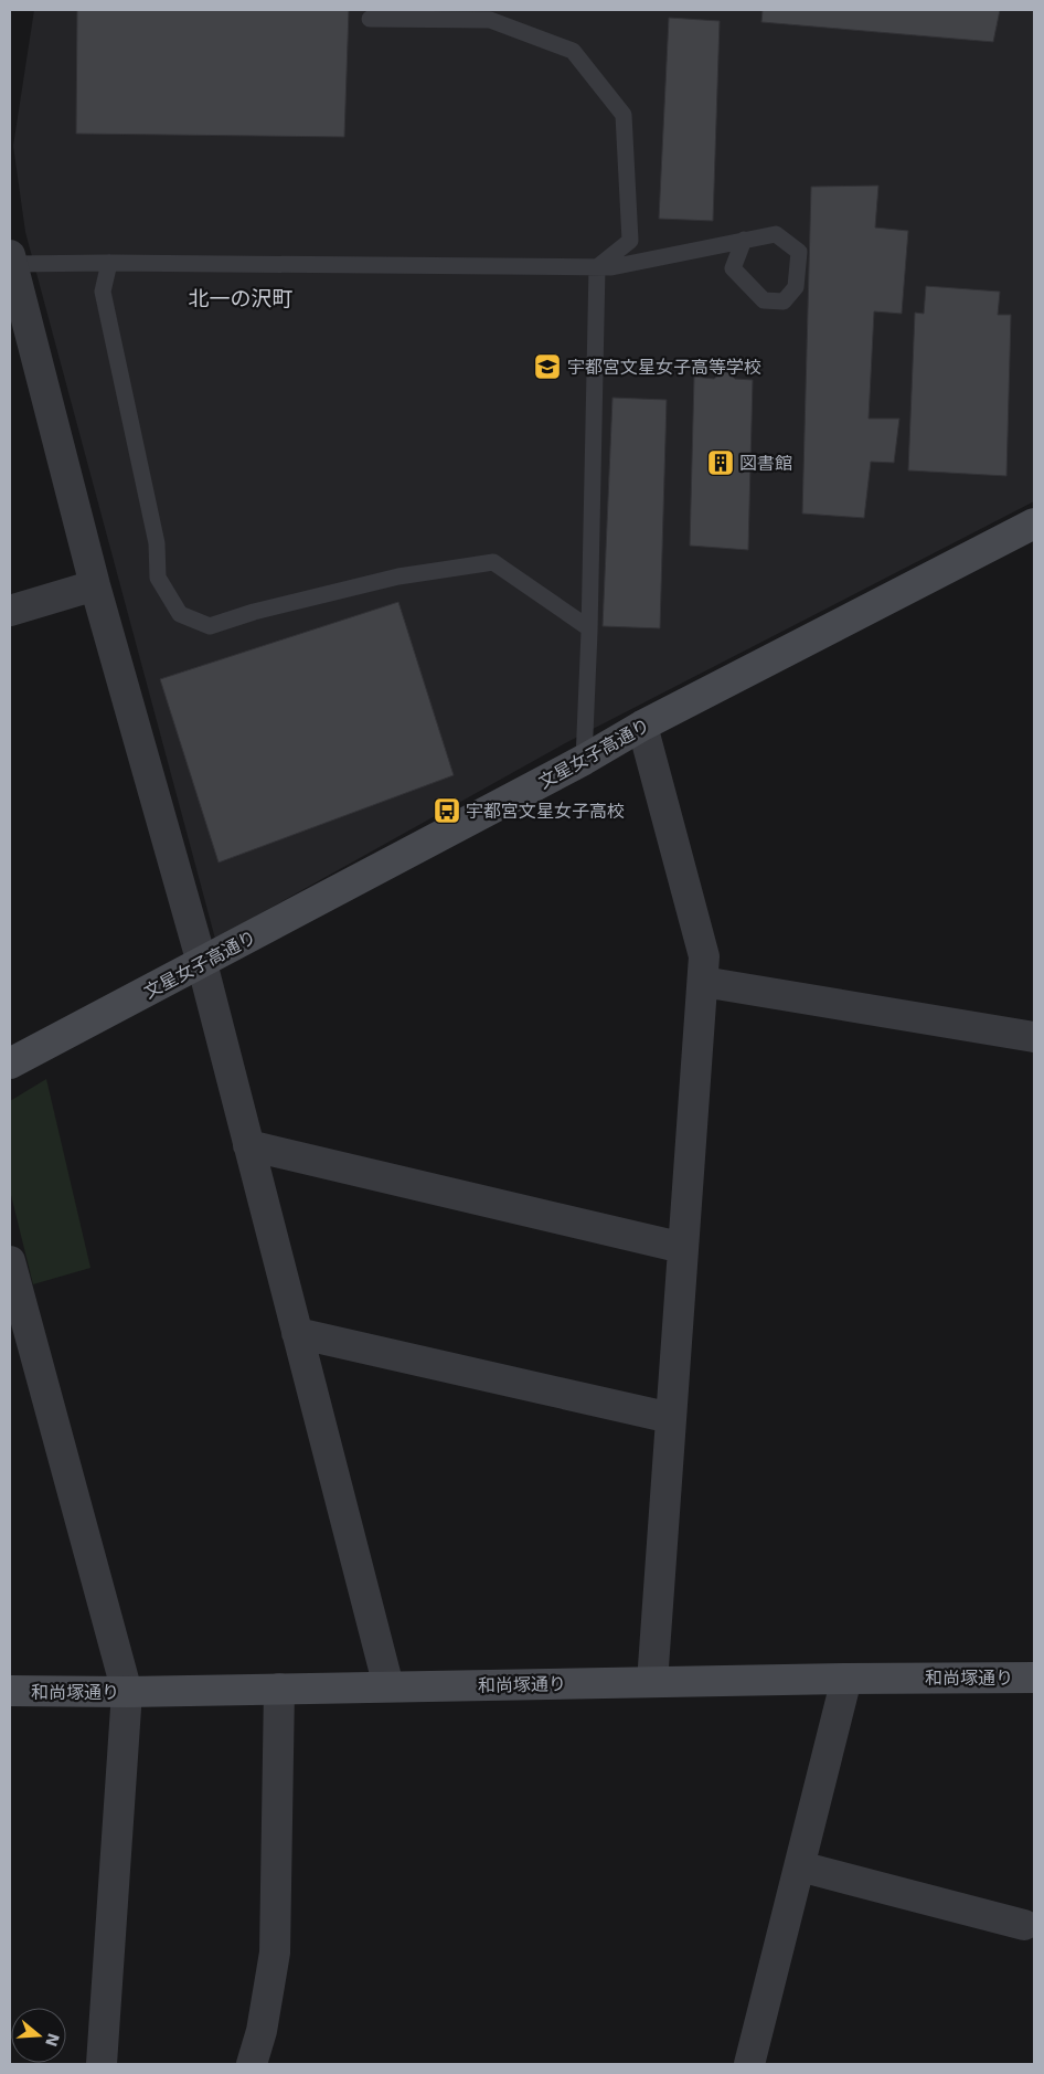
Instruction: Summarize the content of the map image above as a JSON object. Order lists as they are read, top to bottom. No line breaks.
{"streets":{"street":["文星女子高通り","和尚塚通り"]},"districts":["北一の沢町"],"places":{"school or university":["宇都宮文星女子高等学校"],"building":["図書館"],"bus stop":["宇都宮文星女子高校"]},"north":"right"}
